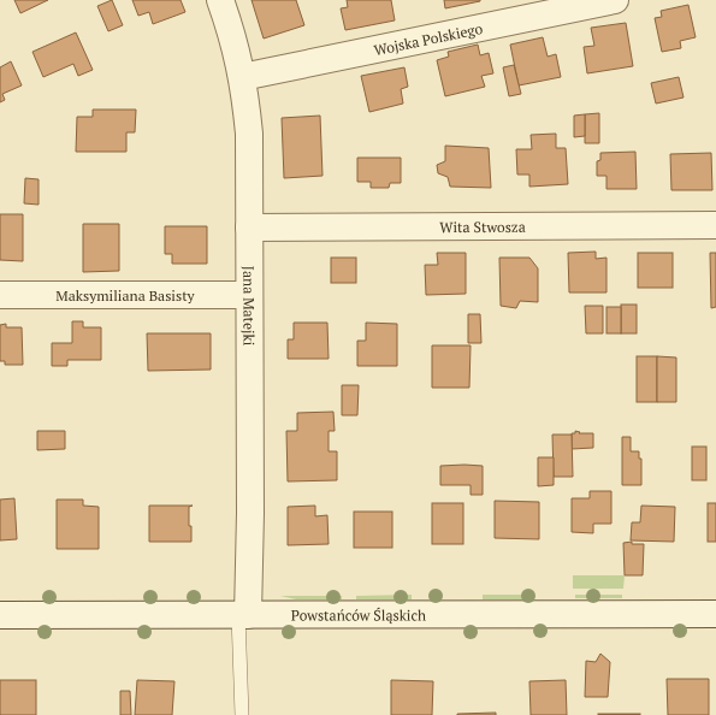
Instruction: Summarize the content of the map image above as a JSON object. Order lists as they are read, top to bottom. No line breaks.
{"streets":{"street":["Wojska Polskiego","Wita Stwosza","Maksymiliana Basisty","Jana Matejki","Powstańców Śląskich"]},"crossings":[["Wojska Polskiego","Jana Matejki"],["Wita Stwosza","Jana Matejki"],["Maksymiliana Basisty","Jana Matejki"],["Jana Matejki","Powstańców Śląskich"]]}
